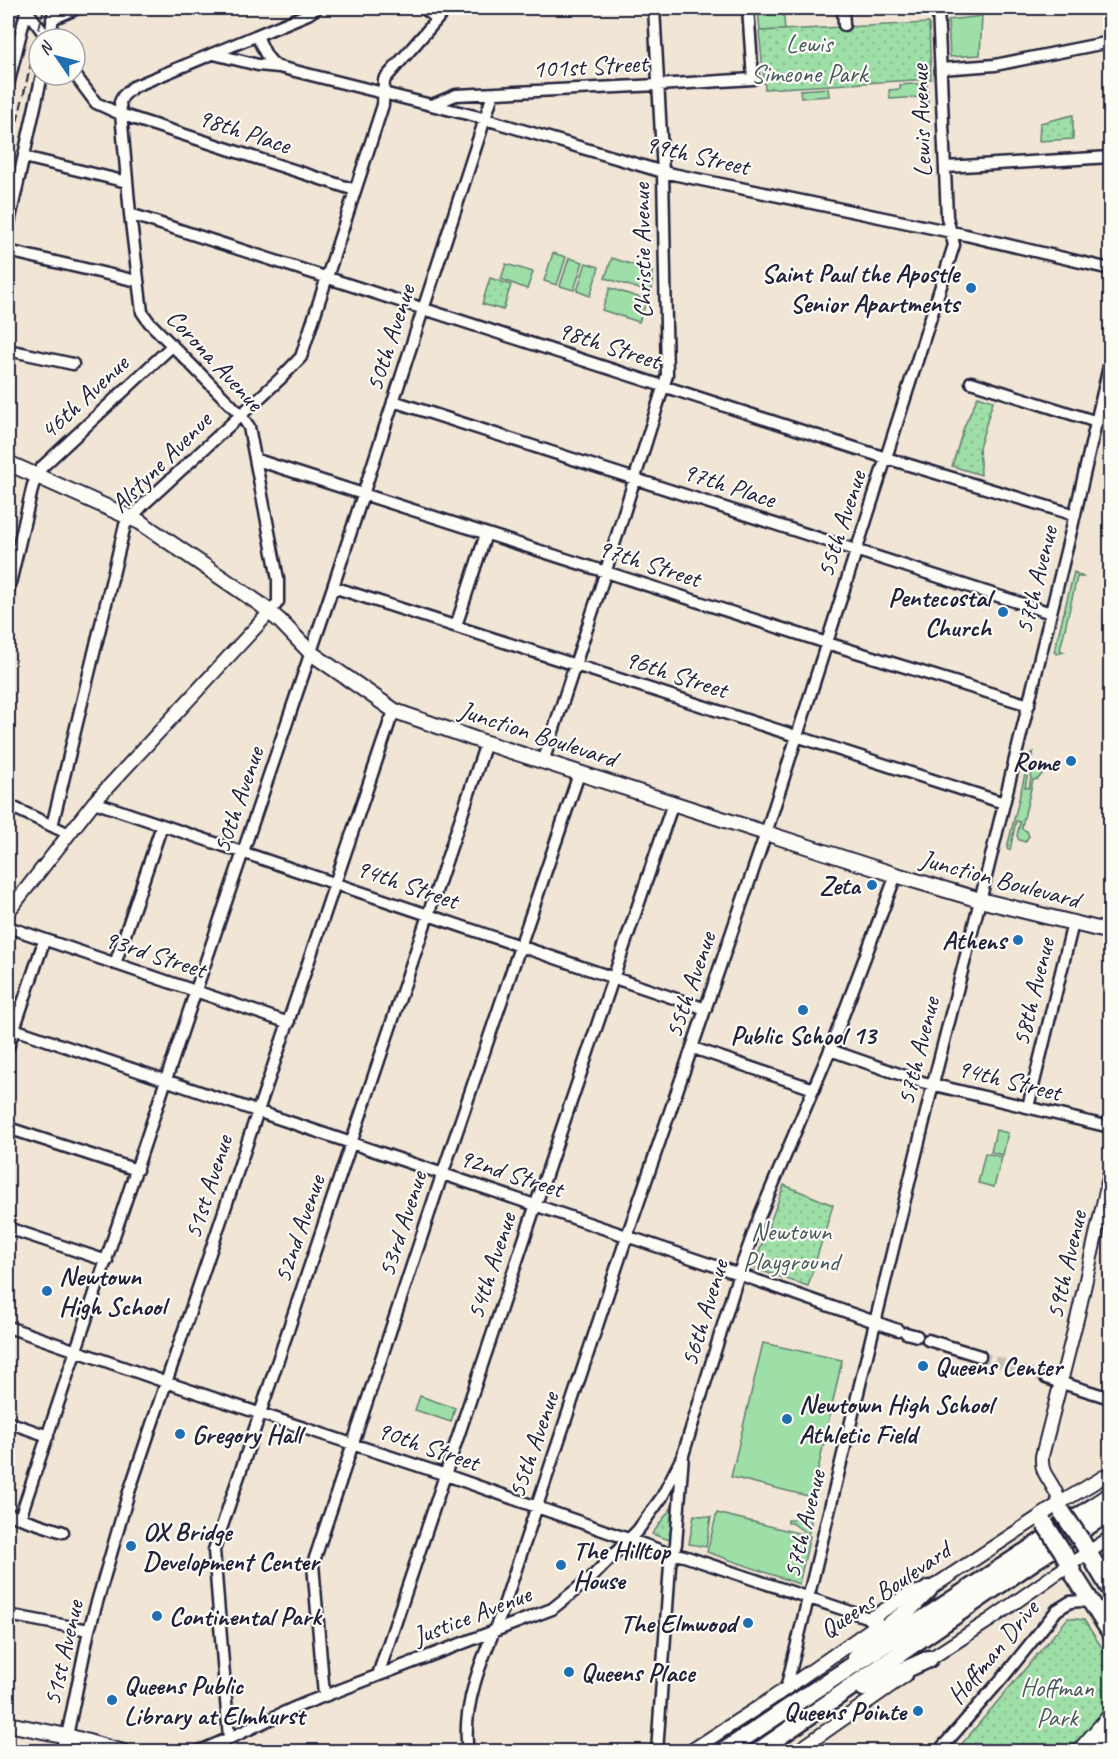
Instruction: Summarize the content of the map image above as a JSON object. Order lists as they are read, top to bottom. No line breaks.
{"streets":{"main road":["Junction Boulevard","Queens Boulevard"],"street":["101st Street","Lewis Avenue","98th Place","99th Street","Christie Avenue","50th Avenue","98th Street","Corona Avenue","46th Avenue","Alstyne Avenue","97th Place","55th Avenue","97th Street","57th Avenue","96th Street","94th Street","93rd Street","58th Avenue","92nd Street","51st Avenue","53rd Avenue","52nd Avenue","59th Avenue","54th Avenue","56th Avenue","90th Street","Justice Avenue","Hoffman Drive"]},"crossings":[["101st Street","99th Street"],["101st Street","Christie Avenue"],["101st Street","50th Avenue"],["Lewis Avenue","99th Street"],["Lewis Avenue","55th Avenue"],["98th Place","Corona Avenue"],["98th Place","Alstyne Avenue"],["99th Street","Christie Avenue"],["99th Street","50th Avenue"],["99th Street","Corona Avenue"],["99th Street","Alstyne Avenue"],["99th Street","55th Avenue"],["Christie Avenue","98th Street"],["Christie Avenue","97th Place"],["Christie Avenue","97th Street"],["Christie Avenue","96th Street"],["Christie Avenue","Junction Boulevard"],["50th Avenue","98th Street"],["50th Avenue","97th Place"],["50th Avenue","97th Street"],["50th Avenue","96th Street"],["50th Avenue","Junction Boulevard"],["50th Avenue","94th Street"],["50th Avenue","93rd Street"],["50th Avenue","92nd Street"],["50th Avenue","90th Street"],["98th Street","Corona Avenue"],["98th Street","Alstyne Avenue"],["98th Street","55th Avenue"],["98th Street","57th Avenue"],["Corona Avenue","46th Avenue"],["Corona Avenue","Alstyne Avenue"],["Corona Avenue","97th Street"],["Corona Avenue","Junction Boulevard"],["Corona Avenue","94th Street"],["46th Avenue","Junction Boulevard"],["Alstyne Avenue","Junction Boulevard"],["97th Place","55th Avenue"],["97th Place","57th Avenue"],["55th Avenue","97th Street"],["55th Avenue","96th Street"],["55th Avenue","Junction Boulevard"],["55th Avenue","94th Street"],["55th Avenue","92nd Street"],["55th Avenue","90th Street"],["55th Avenue","Justice Avenue"],["97th Street","57th Avenue"],["57th Avenue","96th Street"],["57th Avenue","Junction Boulevard"],["57th Avenue","94th Street"],["57th Avenue","92nd Street"],["57th Avenue","90th Street"],["57th Avenue","Queens Boulevard"],["Junction Boulevard","58th Avenue"],["Junction Boulevard","51st Avenue"],["Junction Boulevard","53rd Avenue"],["Junction Boulevard","52nd Avenue"],["Junction Boulevard","54th Avenue"],["Junction Boulevard","56th Avenue"],["94th Street","58th Avenue"],["94th Street","51st Avenue"],["94th Street","53rd Avenue"],["94th Street","52nd Avenue"],["94th Street","54th Avenue"],["94th Street","56th Avenue"],["93rd Street","51st Avenue"],["92nd Street","51st Avenue"],["92nd Street","53rd Avenue"],["92nd Street","52nd Avenue"],["92nd Street","54th Avenue"],["92nd Street","56th Avenue"],["51st Avenue","90th Street"],["53rd Avenue","90th Street"],["53rd Avenue","Justice Avenue"],["52nd Avenue","90th Street"],["52nd Avenue","Justice Avenue"],["59th Avenue","Queens Boulevard"],["54th Avenue","90th Street"],["54th Avenue","Justice Avenue"],["56th Avenue","90th Street"],["56th Avenue","Justice Avenue"],["90th Street","Justice Avenue"]],"parks":["Lewis Simeone Park","Newtown Playground","Hoffman Park"],"places":["Saint Paul the Apostle Senior Apartments","Pentecostal Church","Rome","Zeta","Athens","Public School 13","Newtown High School","Queens Center","Newtown High School Athletic Field","Gregory Hall","OX Bridge Development Center","The Hilltop House","Continental Park","The Elmwood","Queens Place","Queens Public Library at Elmhurst","Queens Pointe"],"north":"top left"}
